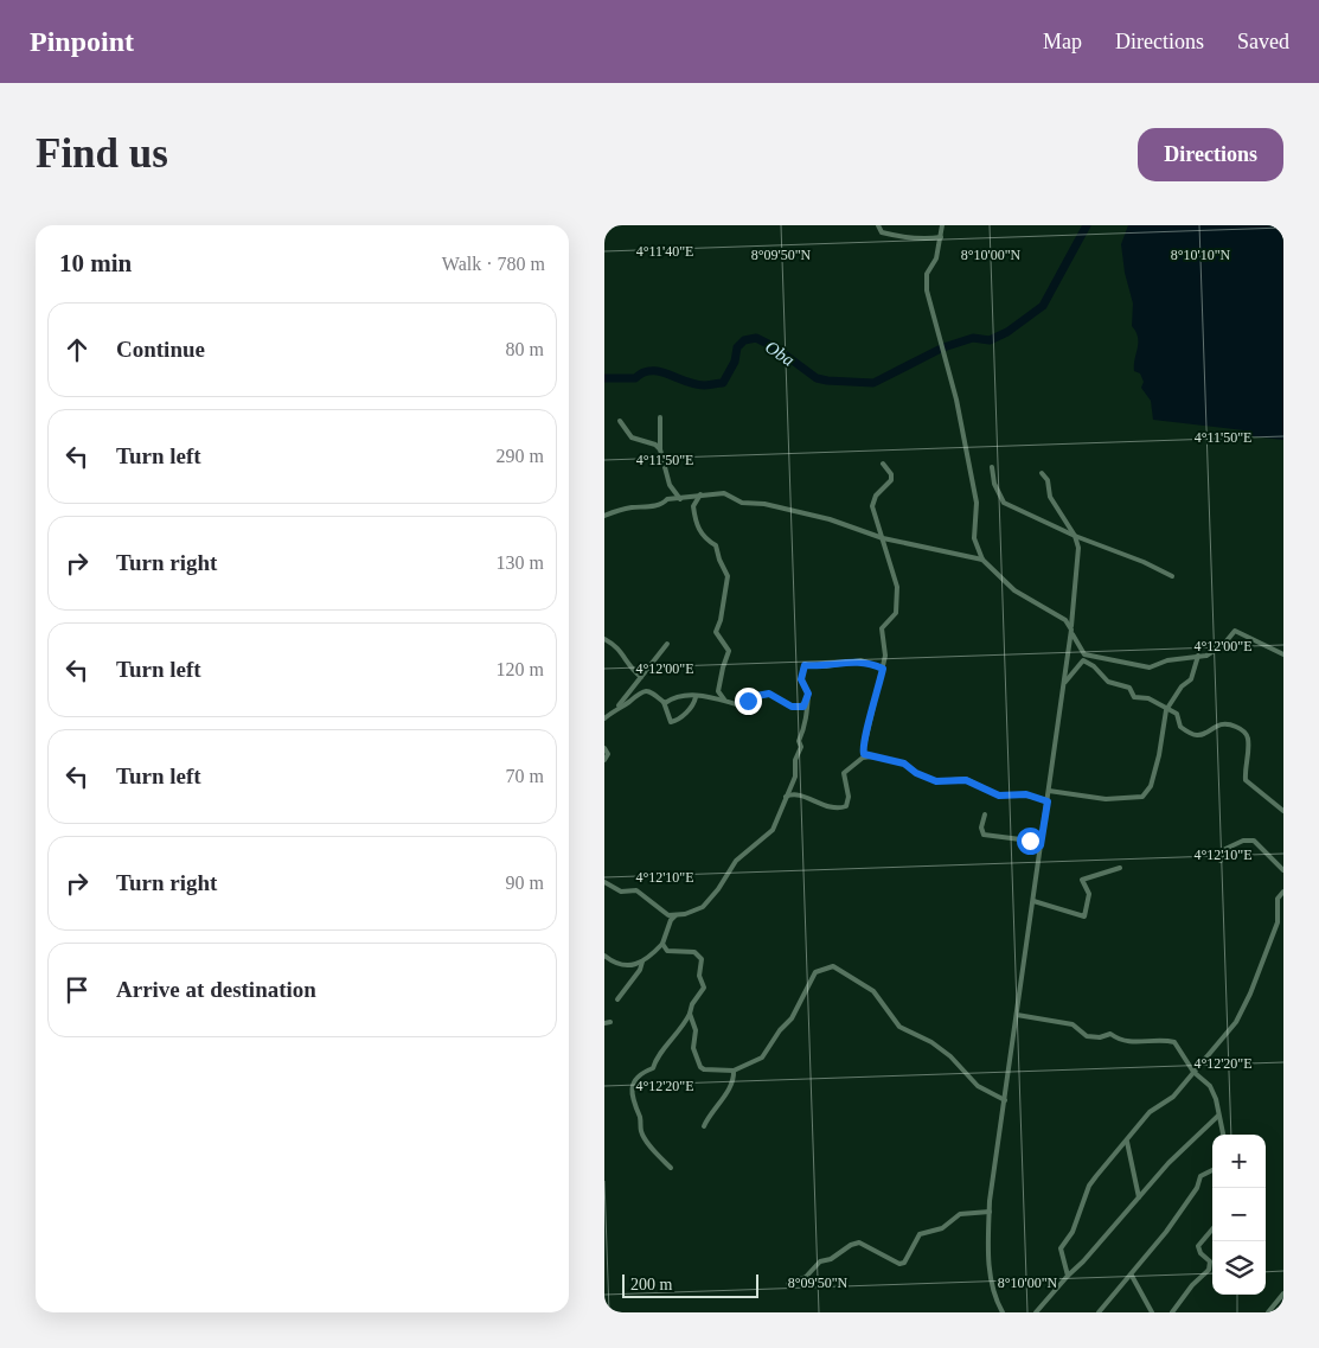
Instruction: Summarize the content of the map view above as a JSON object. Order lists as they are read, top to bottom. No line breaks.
{"water":["Oba"],"scale_bar":"200 m","page":{"header":"Pinpoint","nav":["Map","Directions","Saved"],"buttons":"Directions","title":"Find us","heading":["10 min","Walk · 780 m"],"list":[["Continue","80 m"],["Turn left","290 m"],["Turn right","130 m"],["Turn left","120 m"],["Turn left","70 m"],["Turn right","90 m"],"Arrive at destination"],"map_buttons":["+","−"],"scale":"200 m"},"coordinates":["4°11'40\"E","8°09'50\"N","8°10'00\"N","8°10'10\"N","4°11'50\"E","4°12'00\"E","4°12'10\"E","4°12'20\"E"]}
